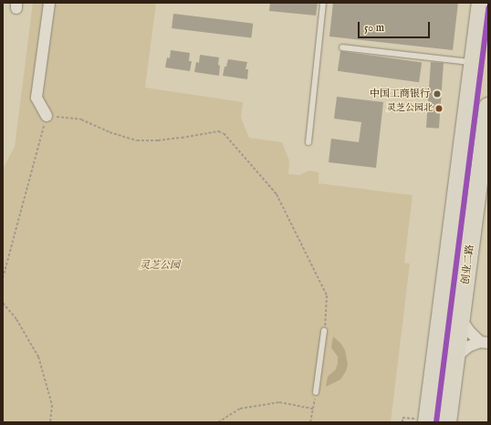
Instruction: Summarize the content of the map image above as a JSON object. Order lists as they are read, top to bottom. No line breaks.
{"streets":{"main road":["创业二路"]},"parks":["灵芝公园"],"places":["中国工商银行","灵芝公园北"],"scale_bar":"50 m"}
